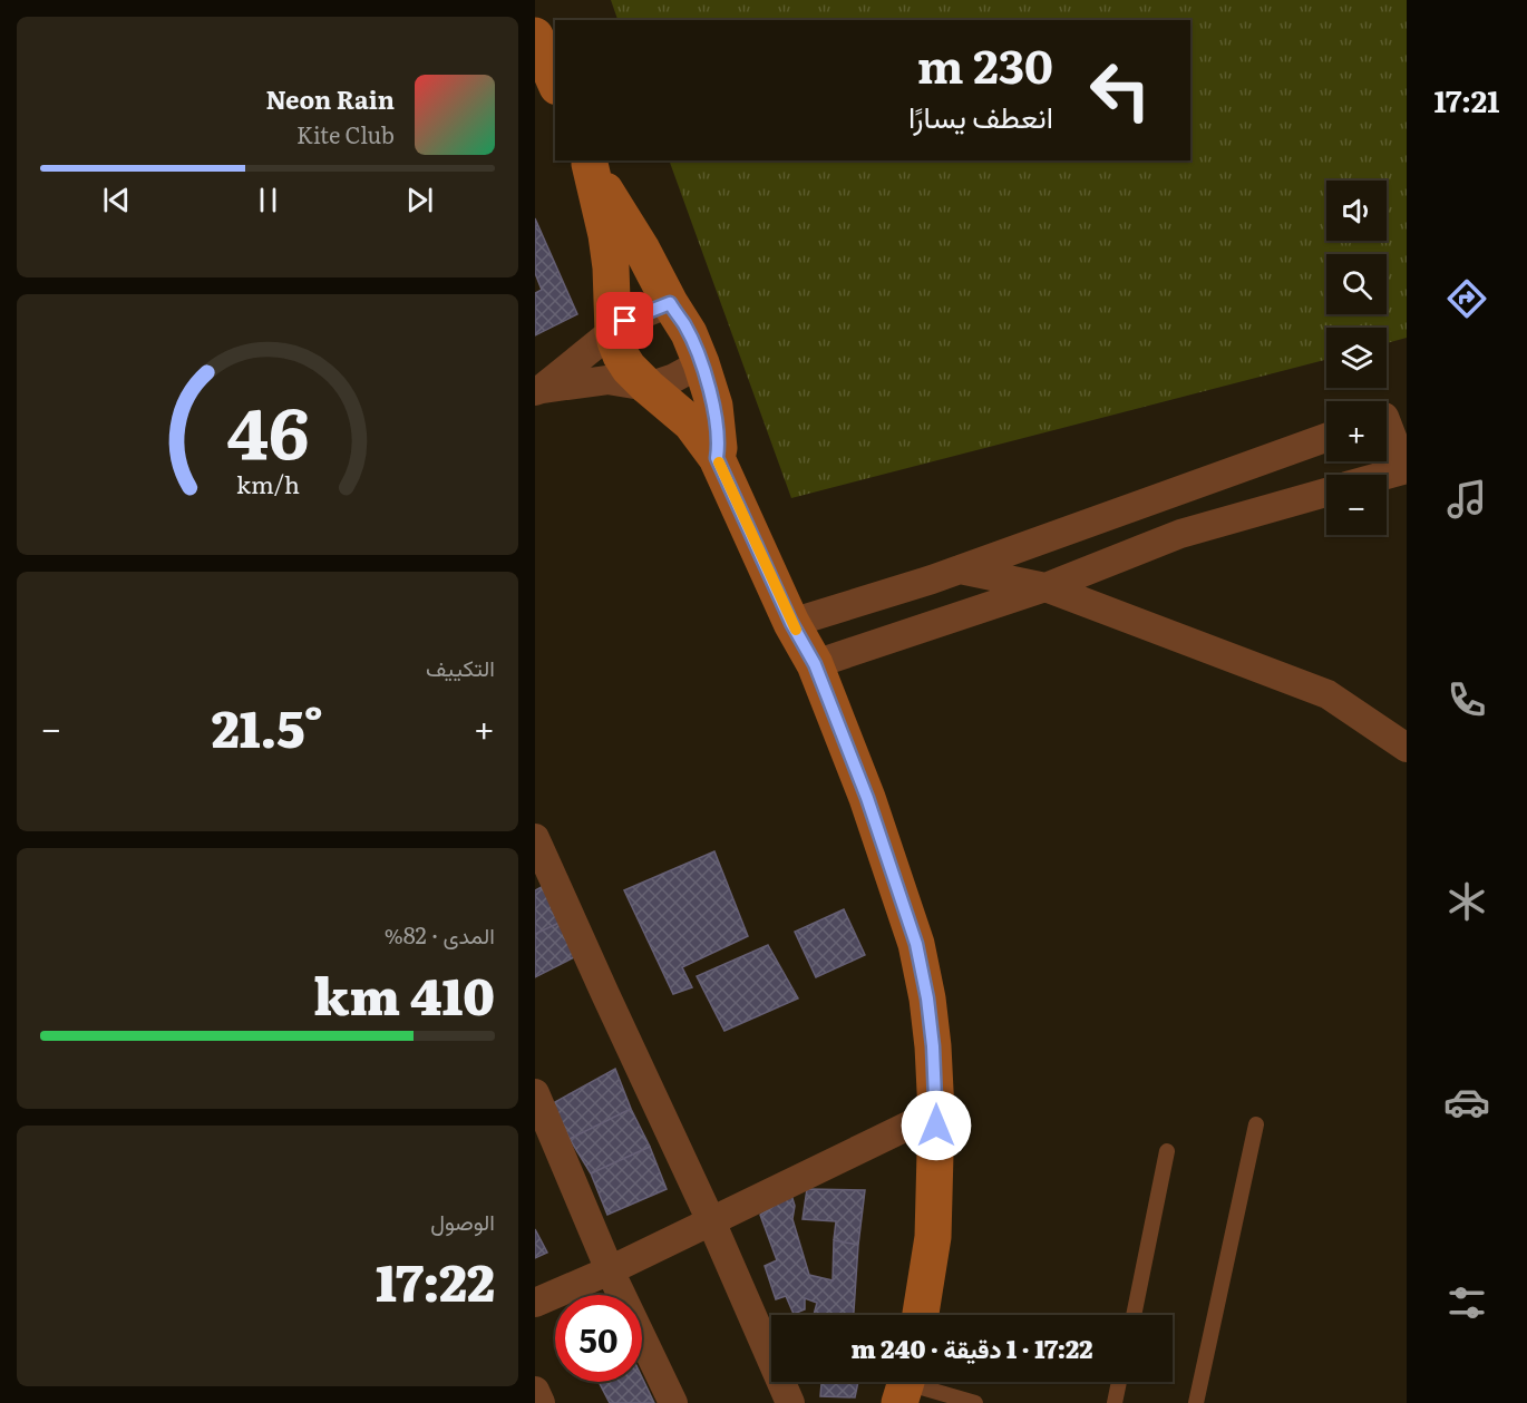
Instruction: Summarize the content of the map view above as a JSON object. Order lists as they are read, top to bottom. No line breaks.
{"page":{"tabs":"17:21","turn":["230 m","انعطف يسارًا"],"song":["Neon Rain","Kite Club"],"map_buttons":["+","−"],"tile":["التكييف",["المدى · 82%","410 km"],["الوصول","17:22"]],"heat":["−","21.5°","+"],"limit":"50","trip":"17:22 · 1 دقيقة · 240 m","gauge":["46","km/h"]}}
